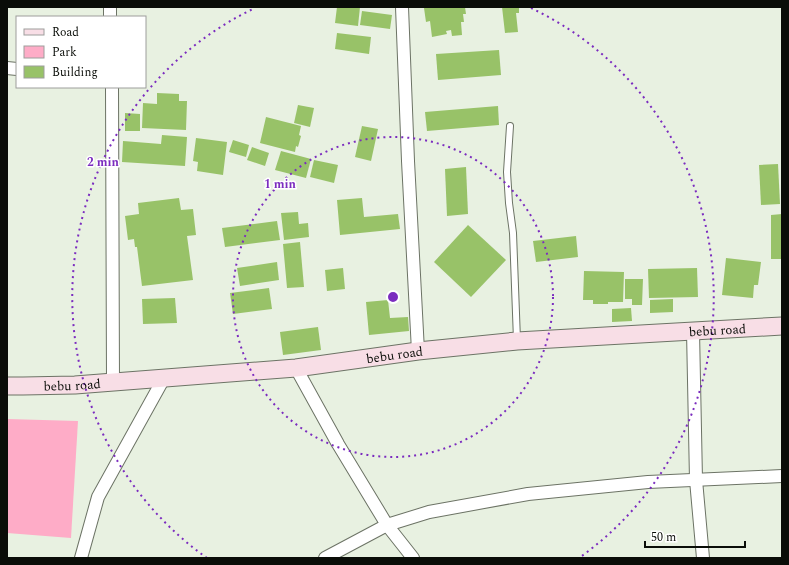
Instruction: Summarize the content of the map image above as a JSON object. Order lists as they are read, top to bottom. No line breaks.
{"streets":{"street":["bebu road"]},"legend":["Road","Park","Building"],"scale_bar":"50 m","rings":["2 min","1 min"]}
